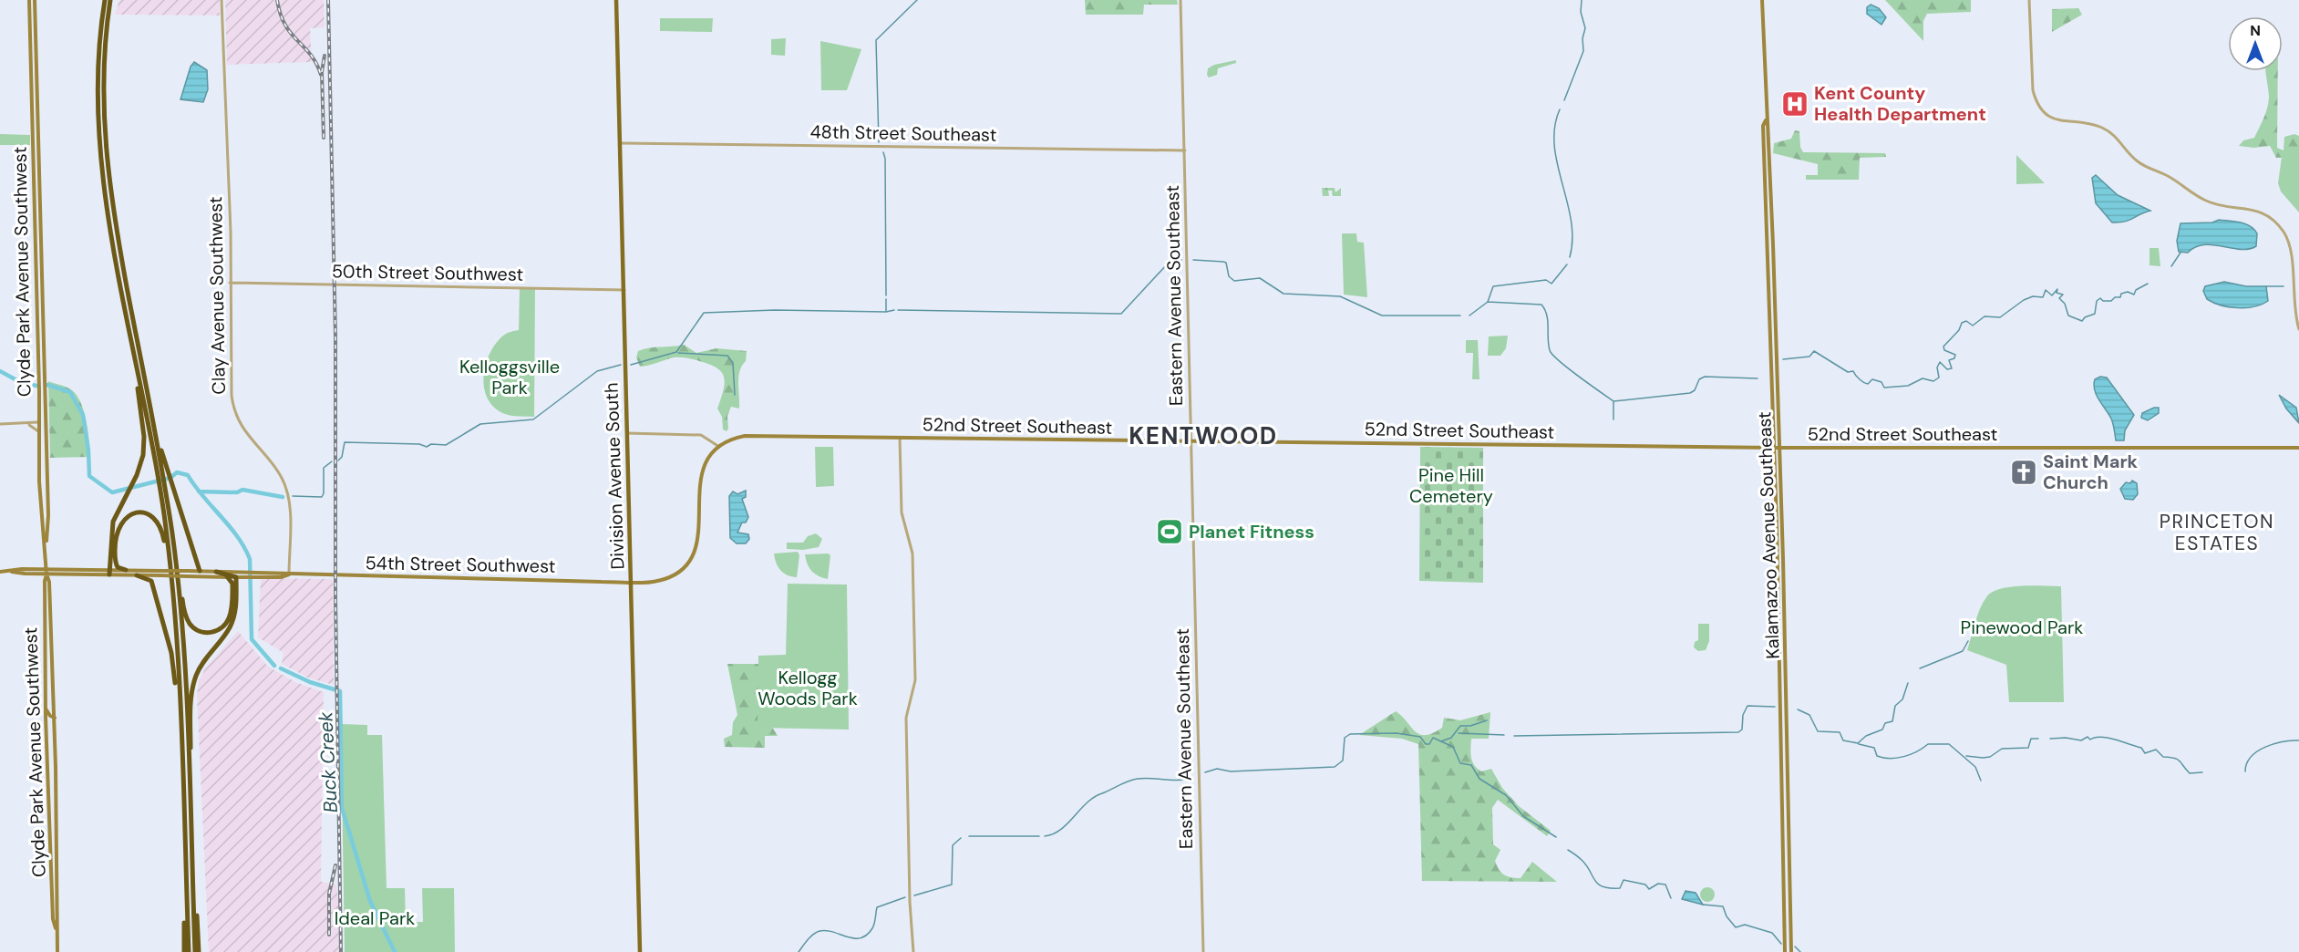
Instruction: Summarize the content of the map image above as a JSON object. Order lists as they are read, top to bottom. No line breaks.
{"streets":{"main road":["Clyde Park Avenue Southwest","52nd Street Southeast","Division Avenue South","Kalamazoo Avenue Southeast","54th Street Southwest"],"street":["48th Street Southeast","50th Street Southwest","Clay Avenue Southwest","Eastern Avenue Southeast"]},"crossings":[["48th Street Southeast","Eastern Avenue Southeast"],["48th Street Southeast","Division Avenue South"],["Clyde Park Avenue Southwest","54th Street Southwest"],["50th Street Southwest","Clay Avenue Southwest"],["50th Street Southwest","Division Avenue South"],["Clay Avenue Southwest","54th Street Southwest"],["Eastern Avenue Southeast","52nd Street Southeast"],["52nd Street Southeast","Kalamazoo Avenue Southeast"],["52nd Street Southeast","54th Street Southwest"],["Division Avenue South","54th Street Southwest"]],"districts":["KENTWOOD","PRINCETON ESTATES"],"water":["Buck Creek"],"parks":["Kelloggsville Park","Pine Hill Cemetery","Pinewood Park","Kellogg Woods Park","Ideal Park"],"places":{"hospital":["Kent County Health Department"],"church":["Saint Mark Church"],"sports":["Planet Fitness"]},"north":"top"}
